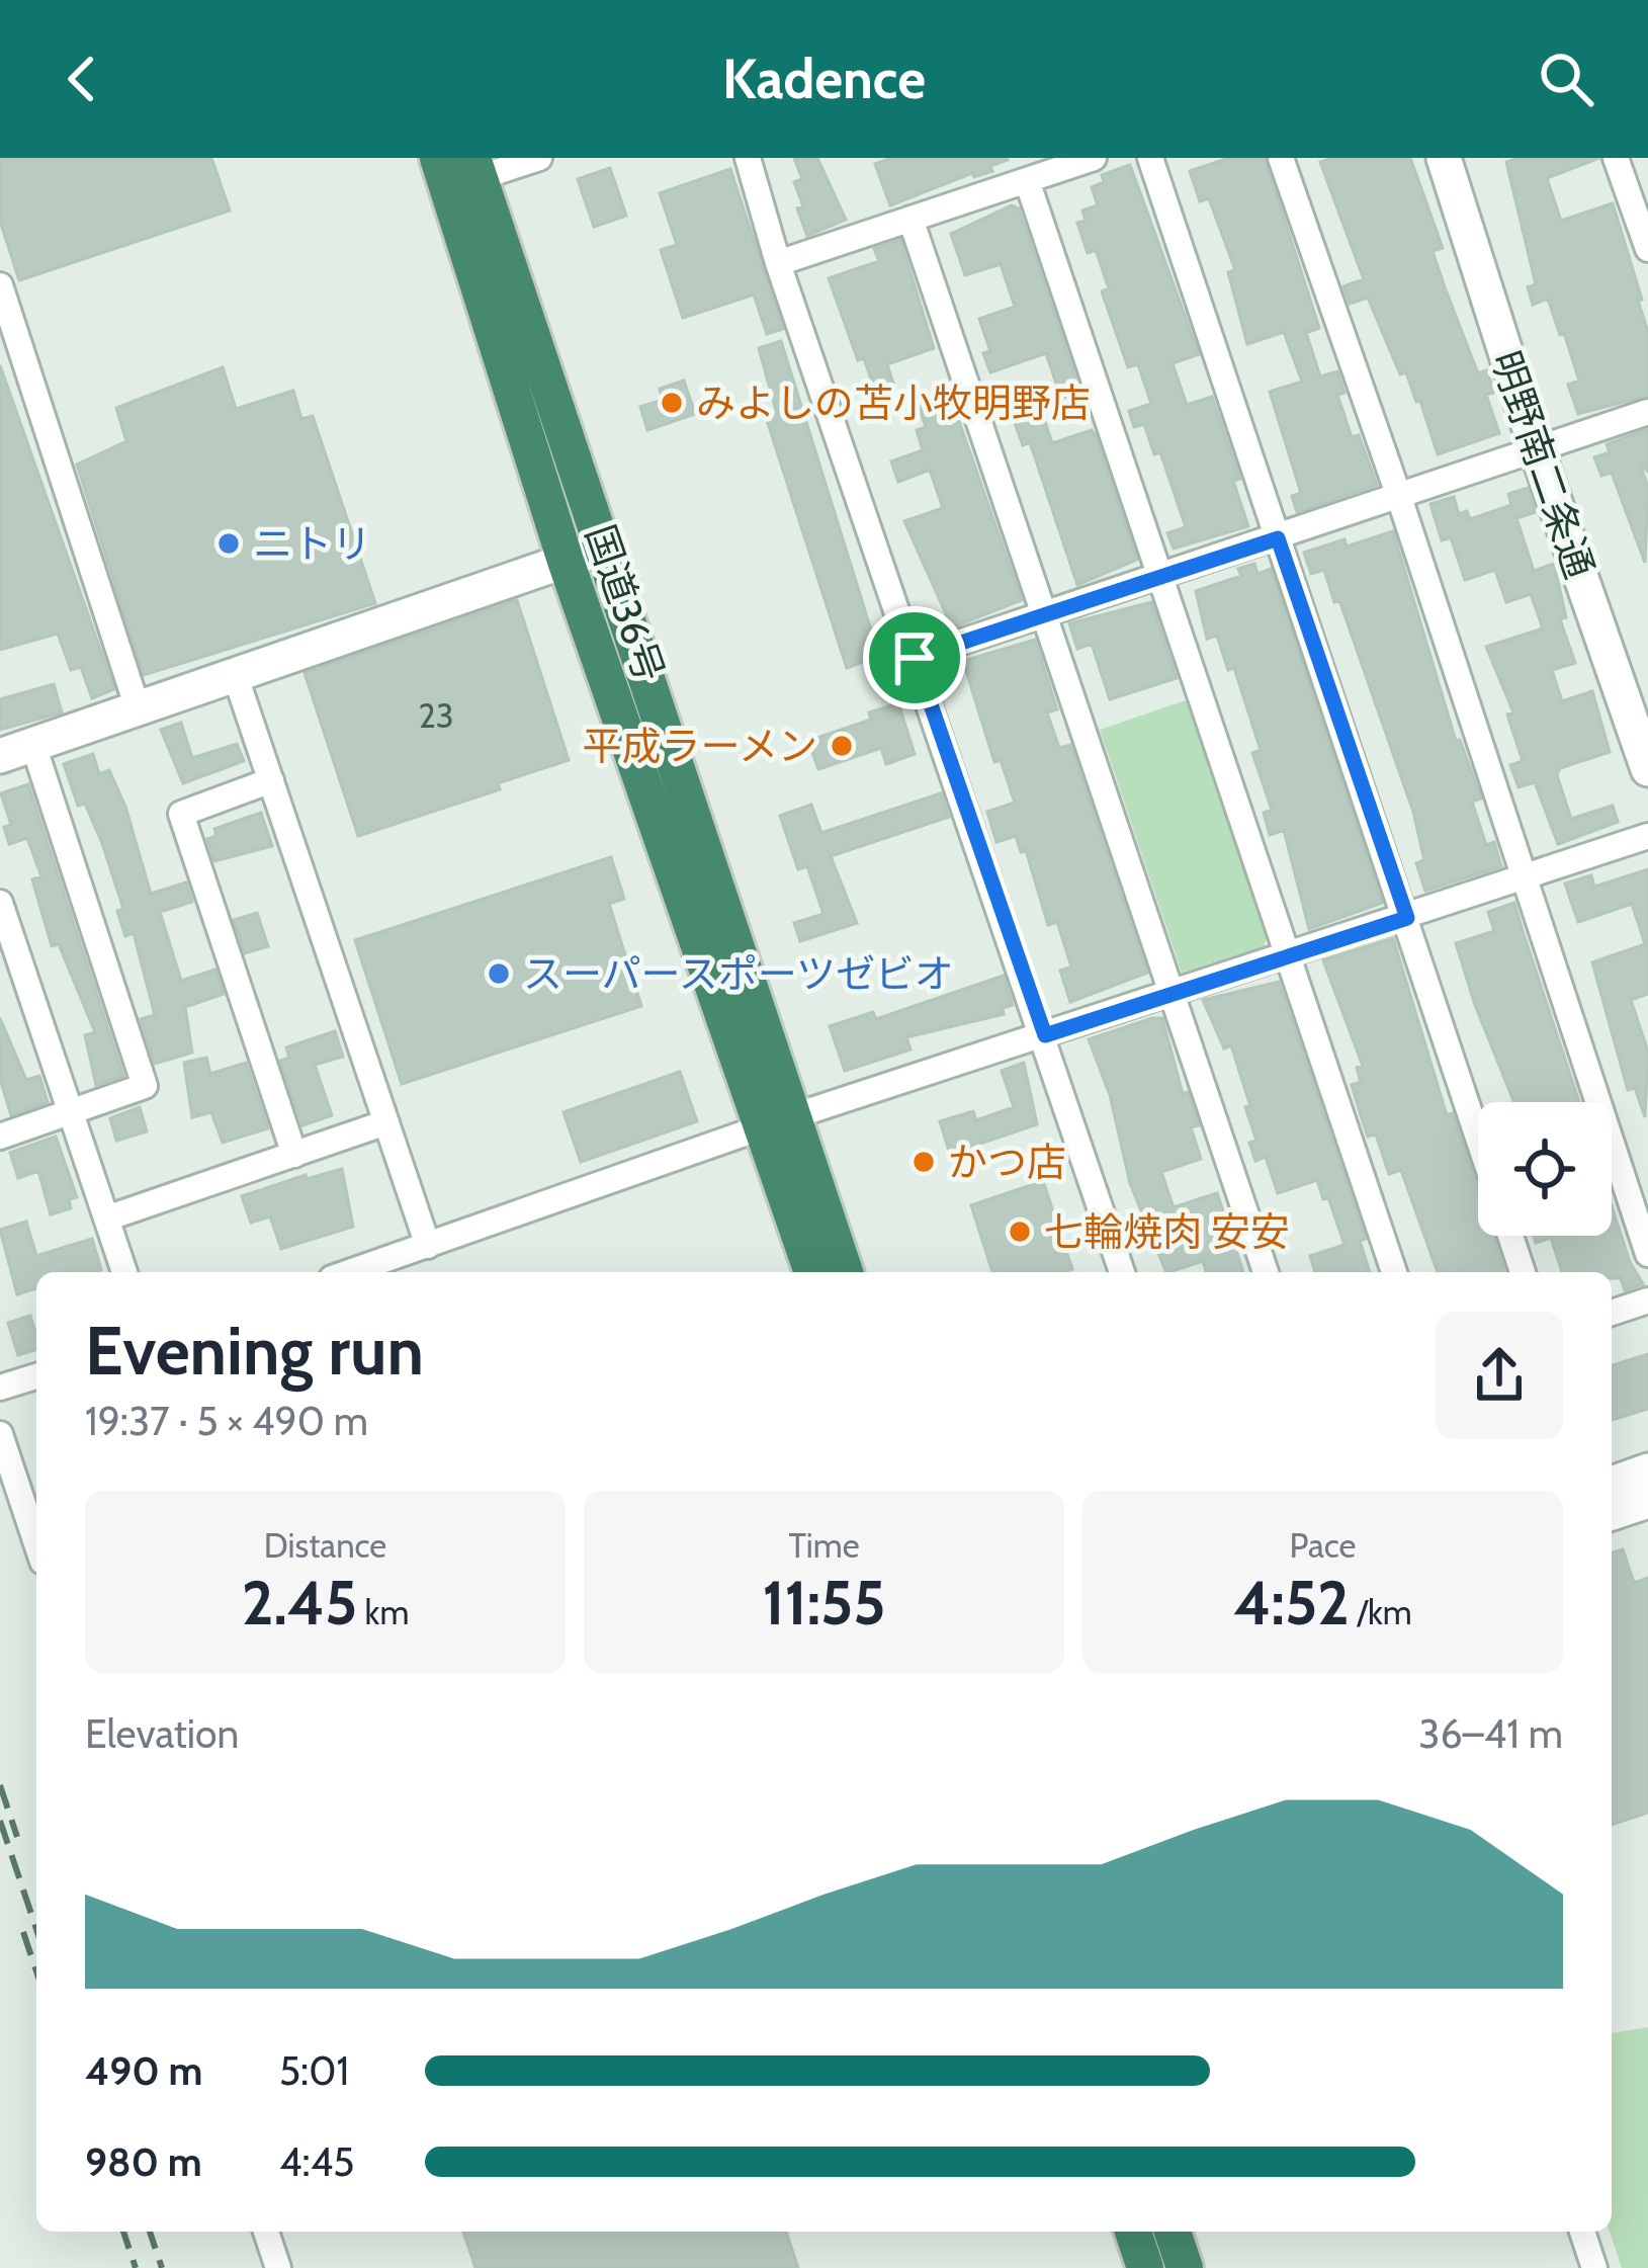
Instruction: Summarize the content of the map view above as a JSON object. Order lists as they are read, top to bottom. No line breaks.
{"streets":{"highway":["国道36号"],"street":["明野南二条通"]},"places":["みよしの苫小牧明野店","ニトリ","平成ラーメン","スーパースポーツゼビオ","かつ店","七輪焼肉 安安"],"house_numbers":["23"],"page":{"header":"Kadence","heading":["Evening run","19:37 · 5 × 490 m"],"stats":[["Distance","2.45 km"],["Time","11:55"],["Pace","4:52 /km"]],"chart":["Elevation","36–41 m"],"list":[{"name":"490 m","note":"5:01"},{"name":"980 m","note":"4:45"}]}}
